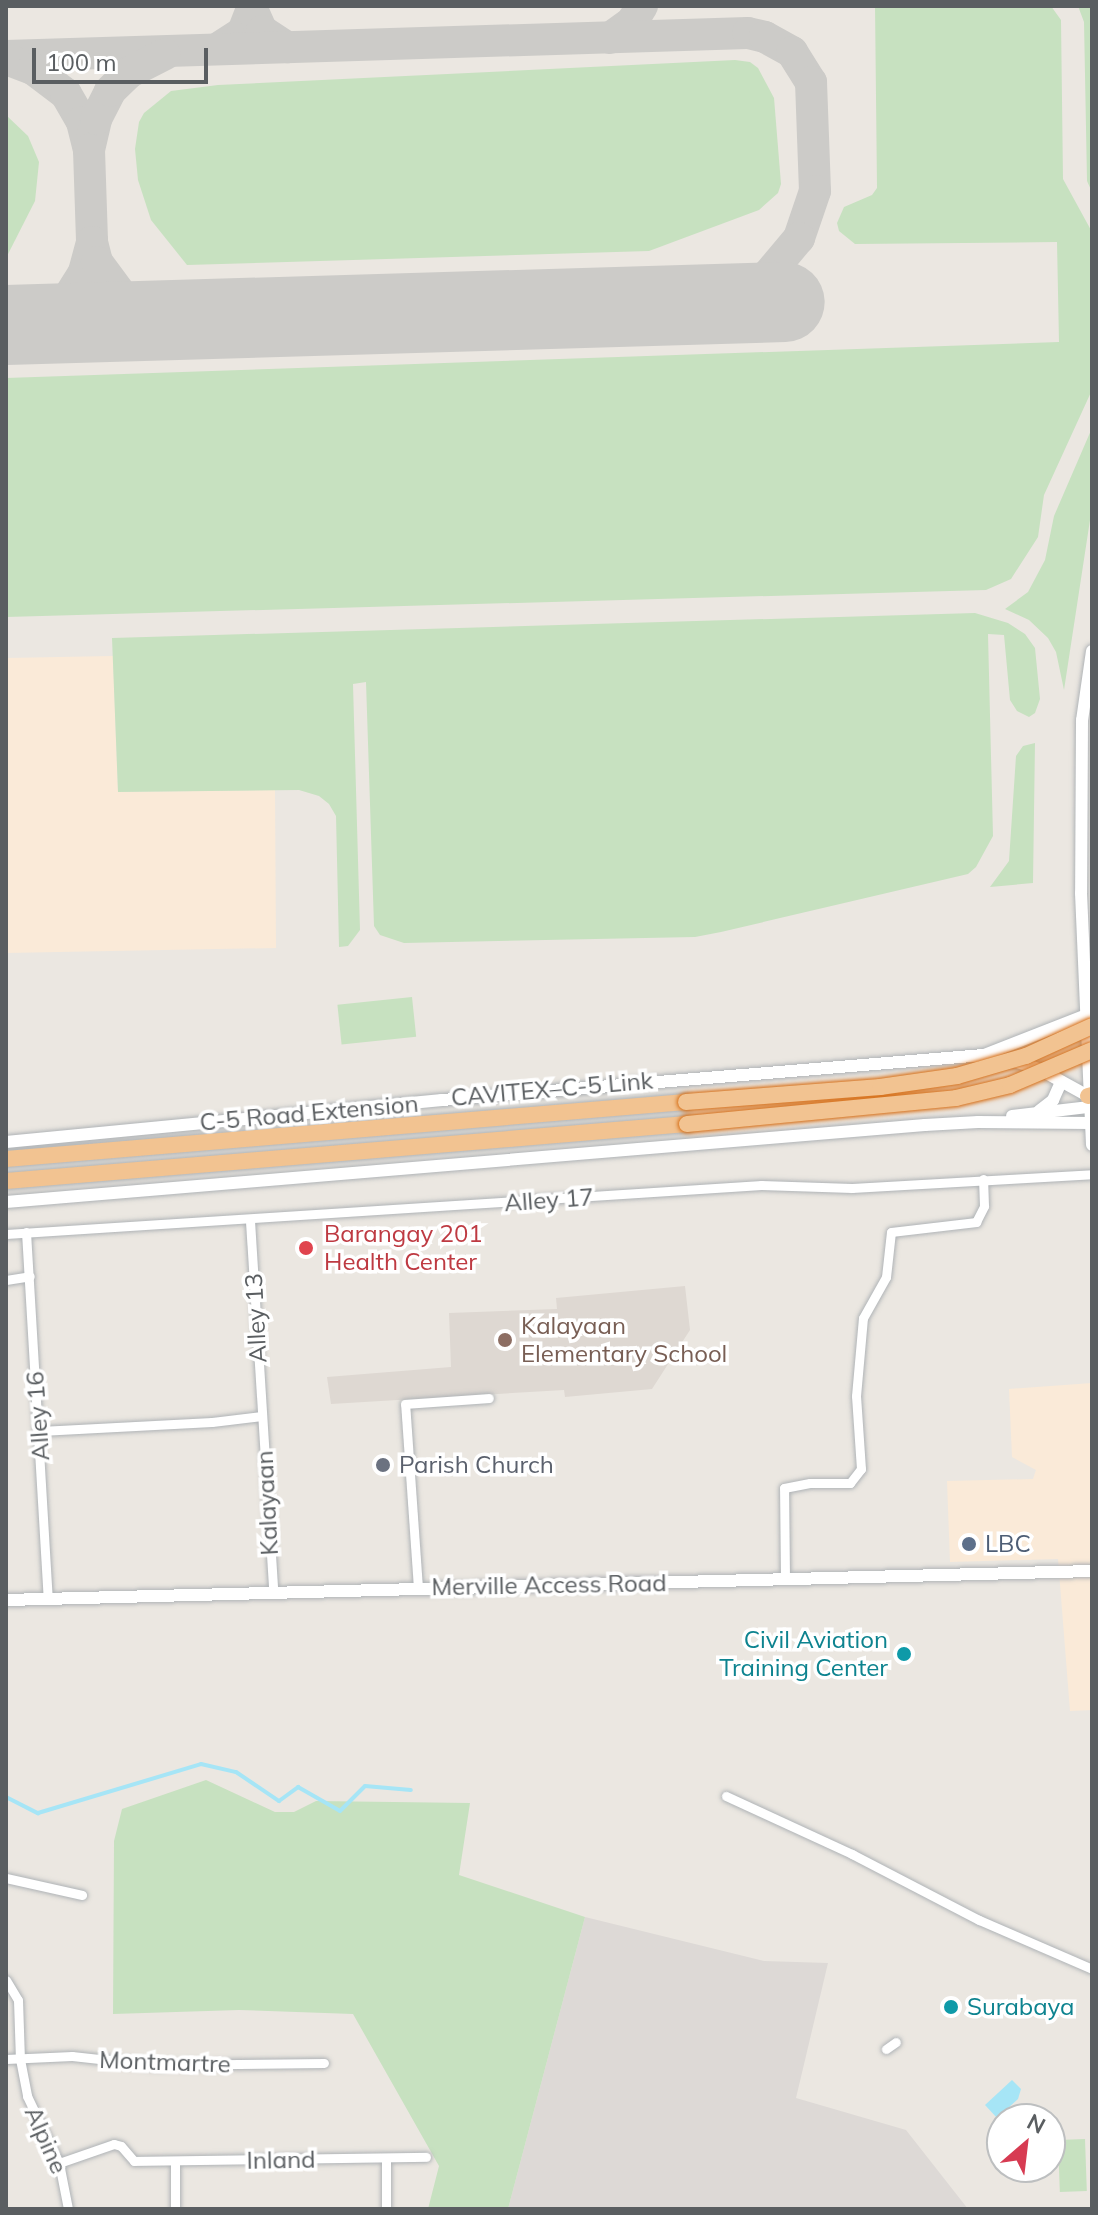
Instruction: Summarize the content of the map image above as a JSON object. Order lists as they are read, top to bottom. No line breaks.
{"streets":{"highway":["CAVITEX–C-5 Link"],"main road":["C-5 Road Extension","Merville Access Road"],"street":["Alley 17","Alley 13","Alley 16","Kalayaan","Montmartre","Alpine","Inland"]},"crossings":[["CAVITEX–C-5 Link","C-5 Road Extension"],["Alley 17","Alley 13"],["Alley 17","Alley 16"],["Alley 13","Kalayaan"],["Alley 16","Merville Access Road"],["Kalayaan","Merville Access Road"],["Montmartre","Alpine"],["Alpine","Inland"]],"places":["Barangay 201 Health Center","Kalayaan Elementary School","Parish Church","LBC","Civil Aviation Training Center","Surabaya"],"scale_bar":"100 m","north":"top right"}
